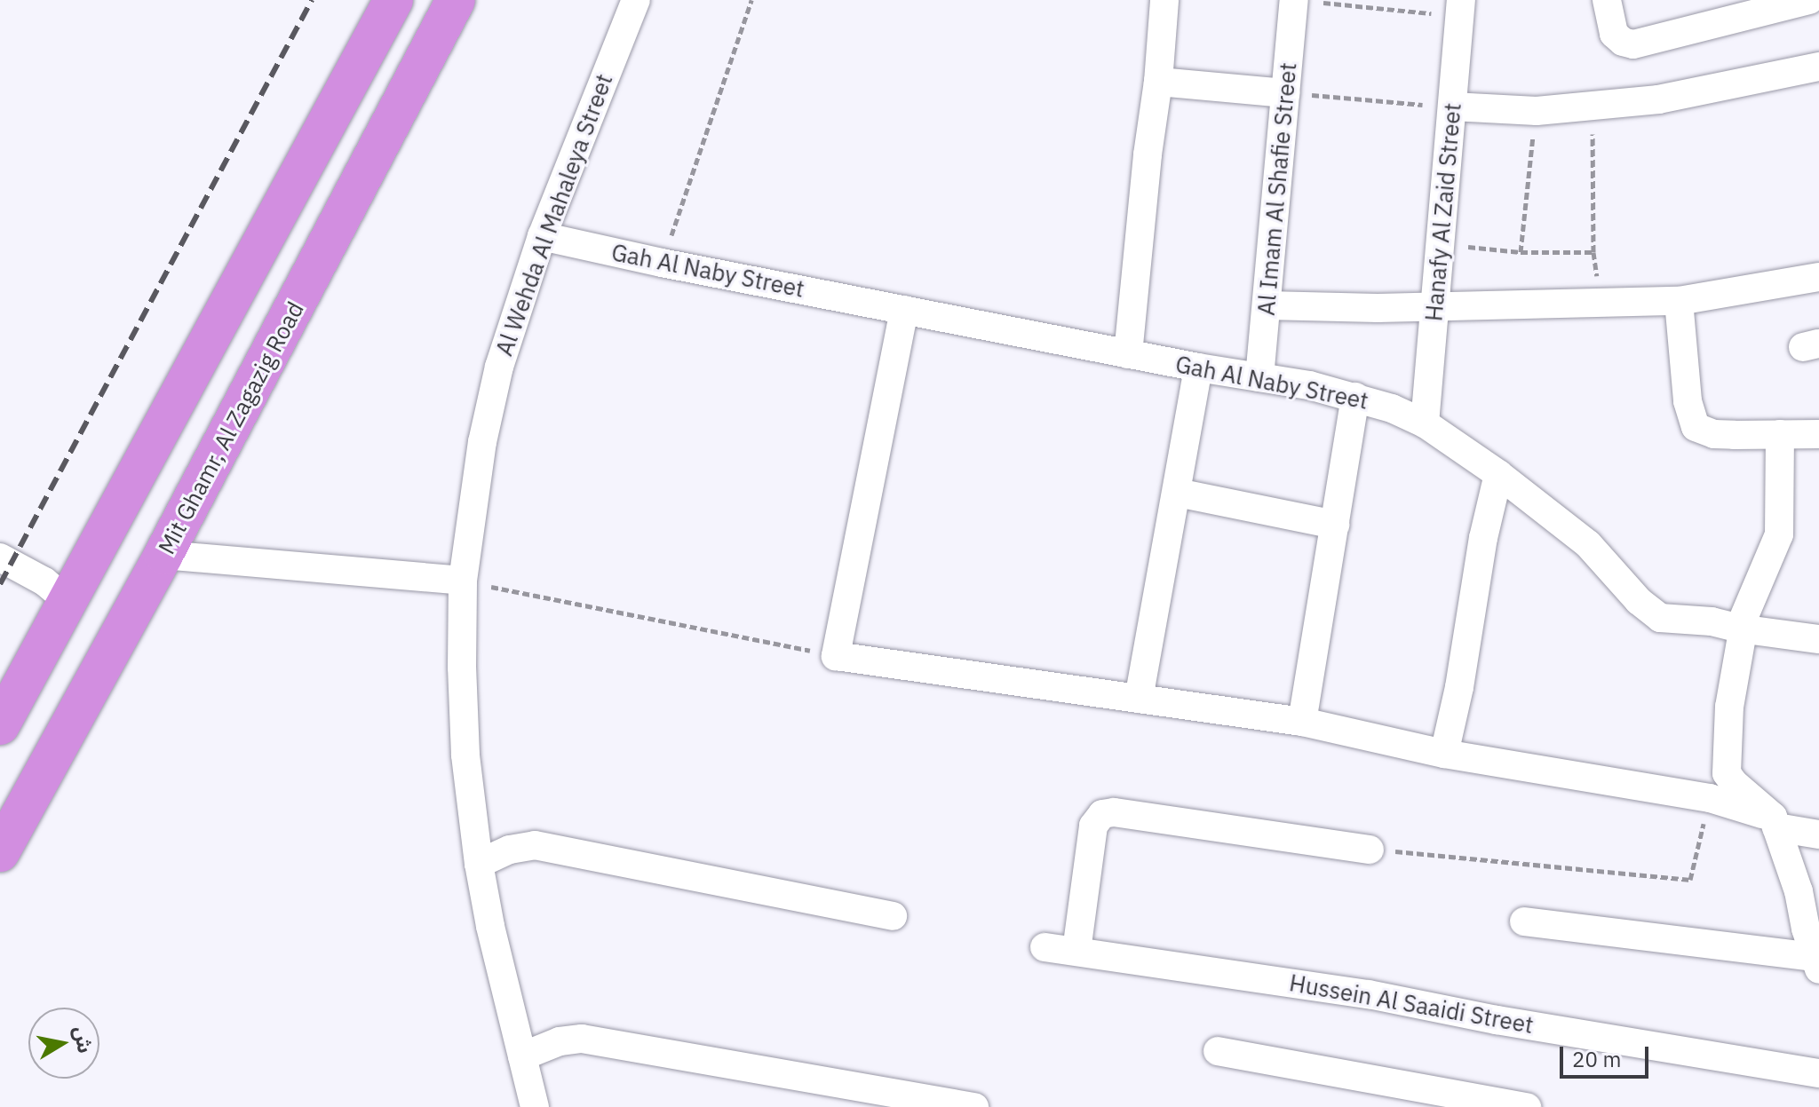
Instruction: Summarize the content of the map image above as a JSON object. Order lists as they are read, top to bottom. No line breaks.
{"streets":{"highway":["Mit Ghamr, Al Zagazig Road"],"street":["Al Imam Al Shafie Street","Hanafy Al Zaid Street","Al Wehda Al Mahaleya Street","Gah Al Naby Street","Hussein Al Saaidi Street"]},"crossings":[["Al Imam Al Shafie Street","Gah Al Naby Street"],["Hanafy Al Zaid Street","Gah Al Naby Street"],["Al Wehda Al Mahaleya Street","Gah Al Naby Street"]],"scale_bar":"20 m","north":"right"}
